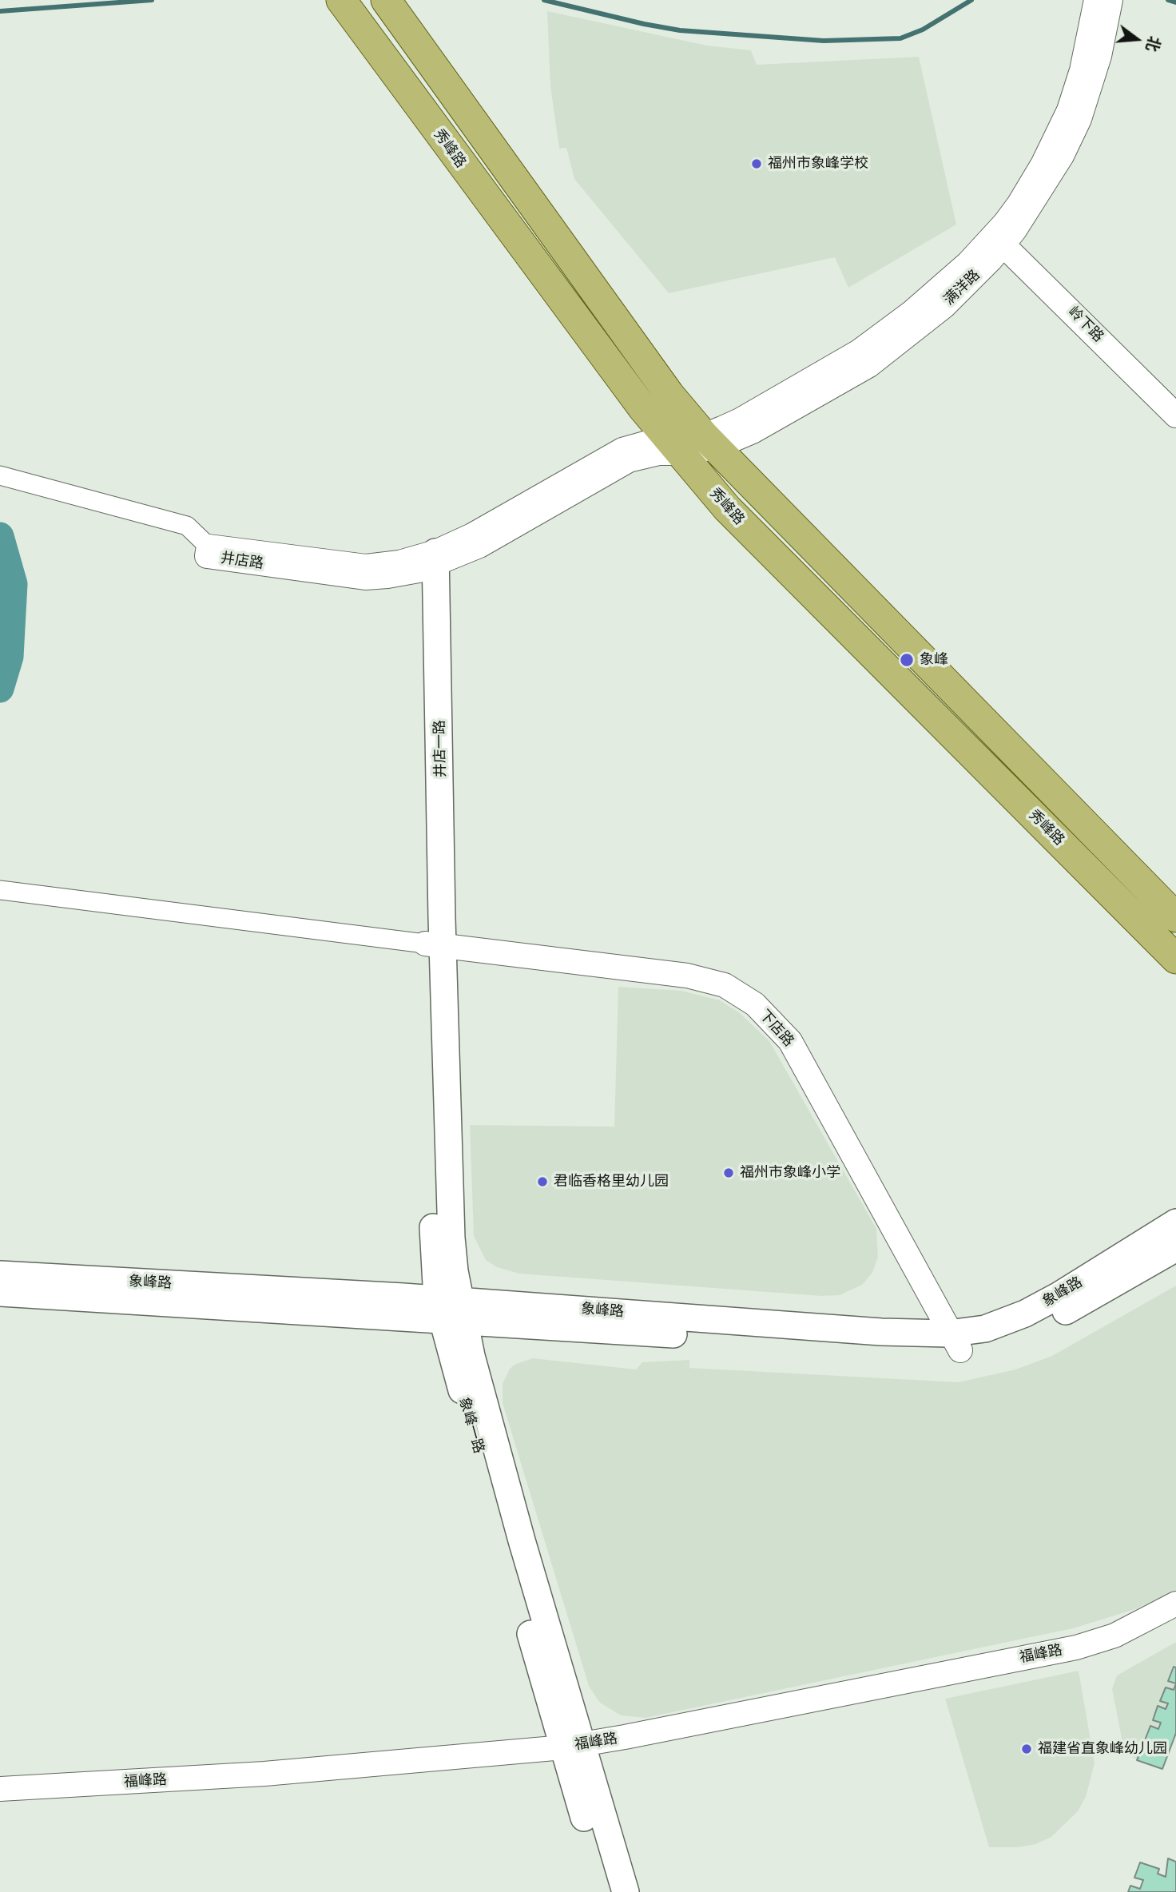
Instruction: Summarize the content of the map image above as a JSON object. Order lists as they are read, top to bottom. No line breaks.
{"streets":{"main road":["秀峰路","井店一路","象峰路","象峰一路"],"street":["满洋路","岭下路","井店路","下店路","福峰路"]},"crossings":[["秀峰路","满洋路"],["秀峰路","井店路"],["满洋路","岭下路"],["满洋路","井店路"],["井店路","井店一路"],["井店一路","下店路"],["井店一路","象峰一路"],["下店路","象峰路"],["下店路","象峰一路"],["象峰路","象峰一路"],["象峰一路","福峰路"]],"places":["福州市象峰学校","象峰","福州市象峰小学","君临香格里幼儿园","福建省直象峰幼儿园"],"north":"right"}
